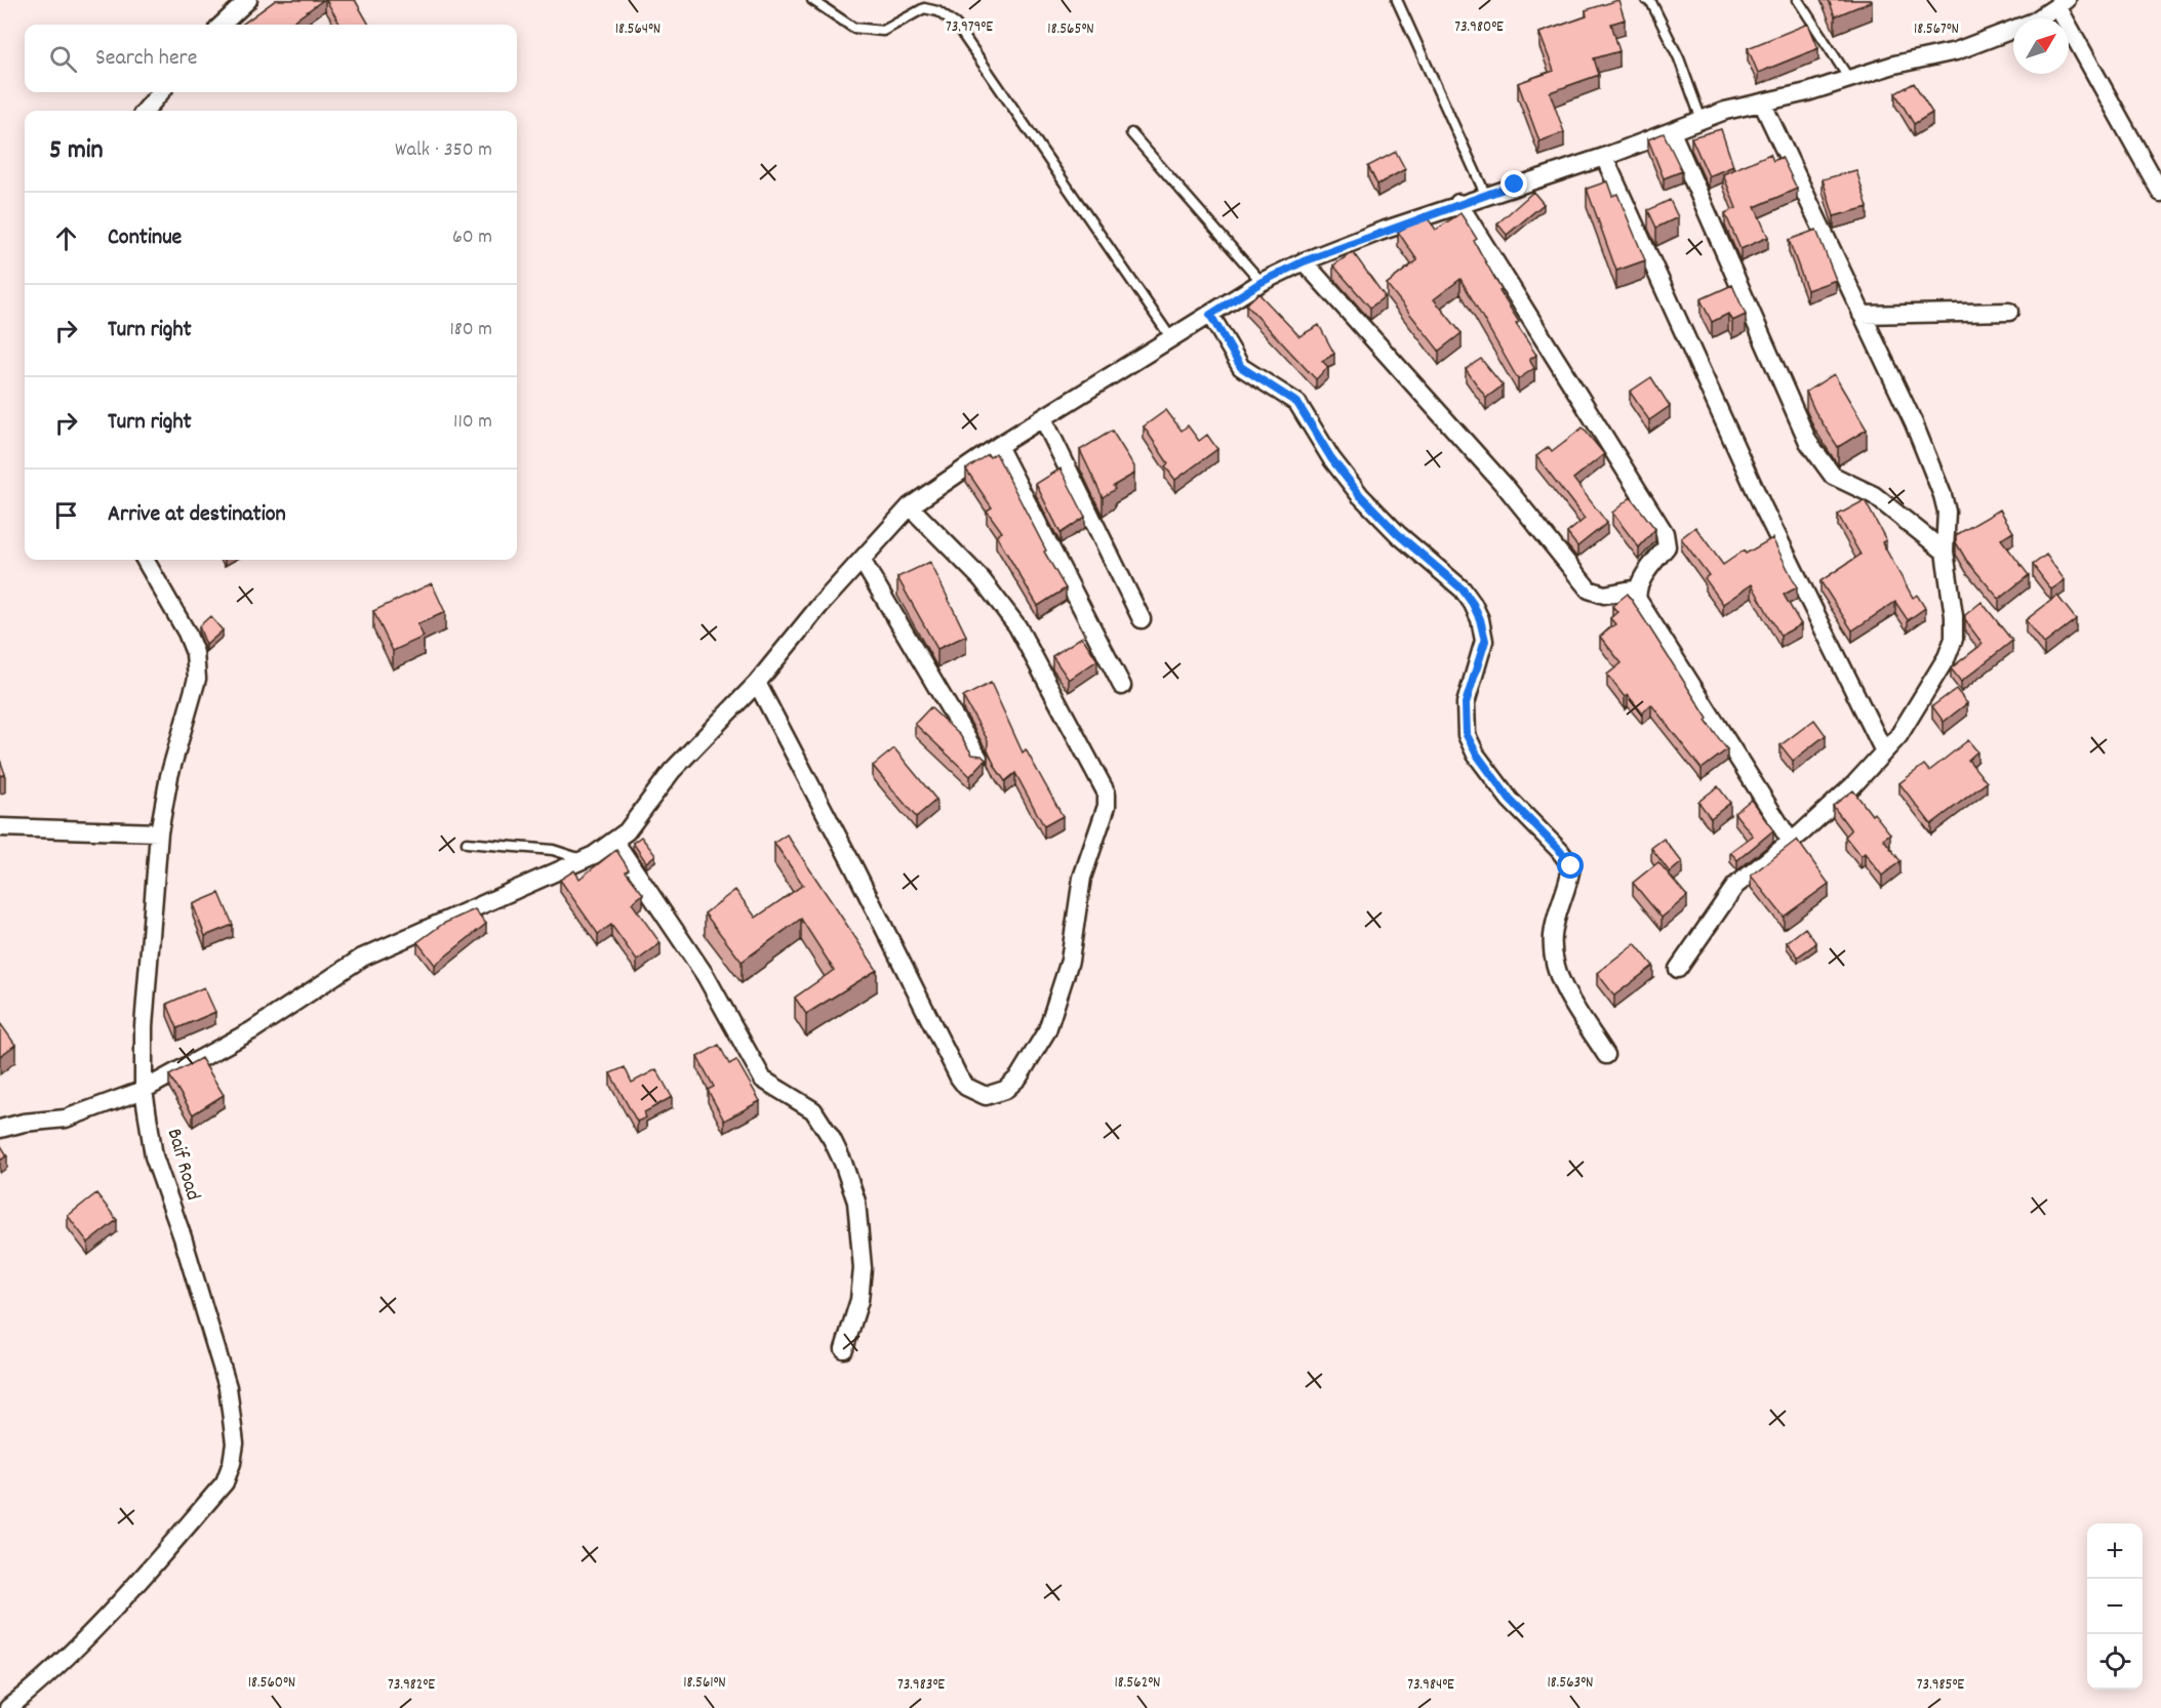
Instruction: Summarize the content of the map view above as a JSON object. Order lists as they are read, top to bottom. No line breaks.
{"streets":{"street":["Baif Road"]},"north":"top right","page":{"search":"Search here","heading":["5 min","Walk · 350 m"],"list":[["Continue","60 m"],["Turn right","180 m"],["Turn right","110 m"],"Arrive at destination"],"map_buttons":["+","−"]},"coordinates":["73.979°E","73.980°E","18.564°N","18.565°N","18.567°N","18.560°N","18.561°N","18.562°N","18.563°N","73.982°E","73.983°E","73.984°E","73.985°E"]}
